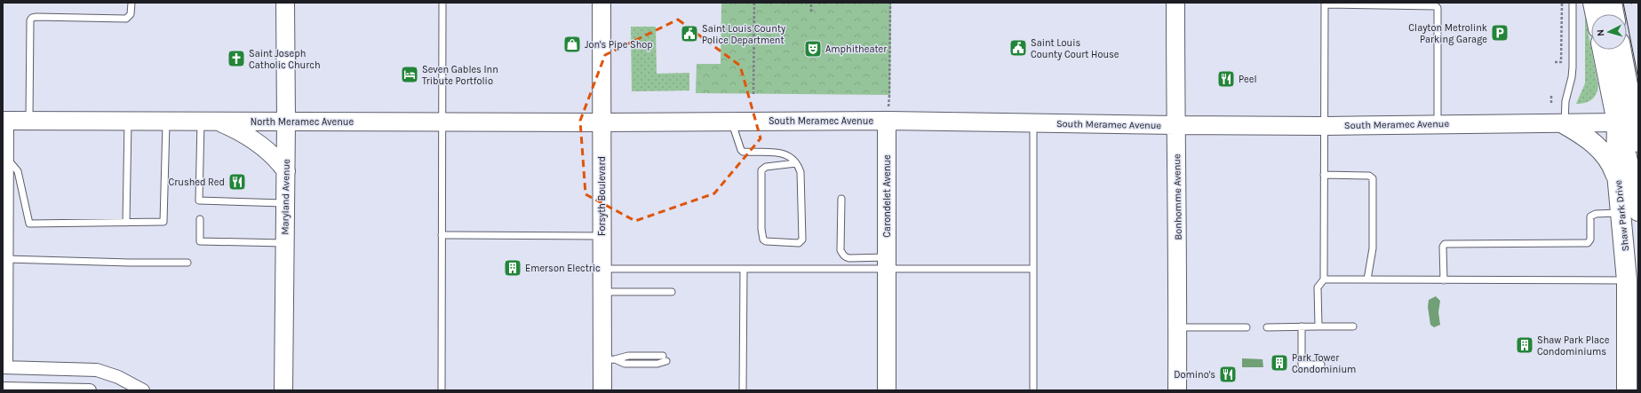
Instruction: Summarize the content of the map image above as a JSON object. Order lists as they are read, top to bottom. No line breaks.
{"streets":{"main road":["Shaw Park Drive"],"street":["South Meramec Avenue","North Meramec Avenue","Forsyth Boulevard","Carondelet Avenue","Maryland Avenue","Bonhomme Avenue"]},"crossings":[["South Meramec Avenue","North Meramec Avenue"],["South Meramec Avenue","Forsyth Boulevard"],["South Meramec Avenue","Carondelet Avenue"],["South Meramec Avenue","Bonhomme Avenue"],["South Meramec Avenue","Shaw Park Drive"],["North Meramec Avenue","Forsyth Boulevard"],["North Meramec Avenue","Maryland Avenue"]],"places":{"parking":["Clayton Metrolink Parking Garage"],"public building":["Saint Louis County Police Department","Saint Louis County Court House"],"shop":["Jon's Pipe Shop"],"theatre":["Amphitheater"],"church":["Saint Joseph Catholic Church"],"hotel":["Seven Gables Inn Tribute Portfolio"],"restaurant":["Peel","Crushed Red","Domino's"],"building":["Emerson Electric","Shaw Park Place Condominiums","Park Tower Condominium"]},"north":"left"}
